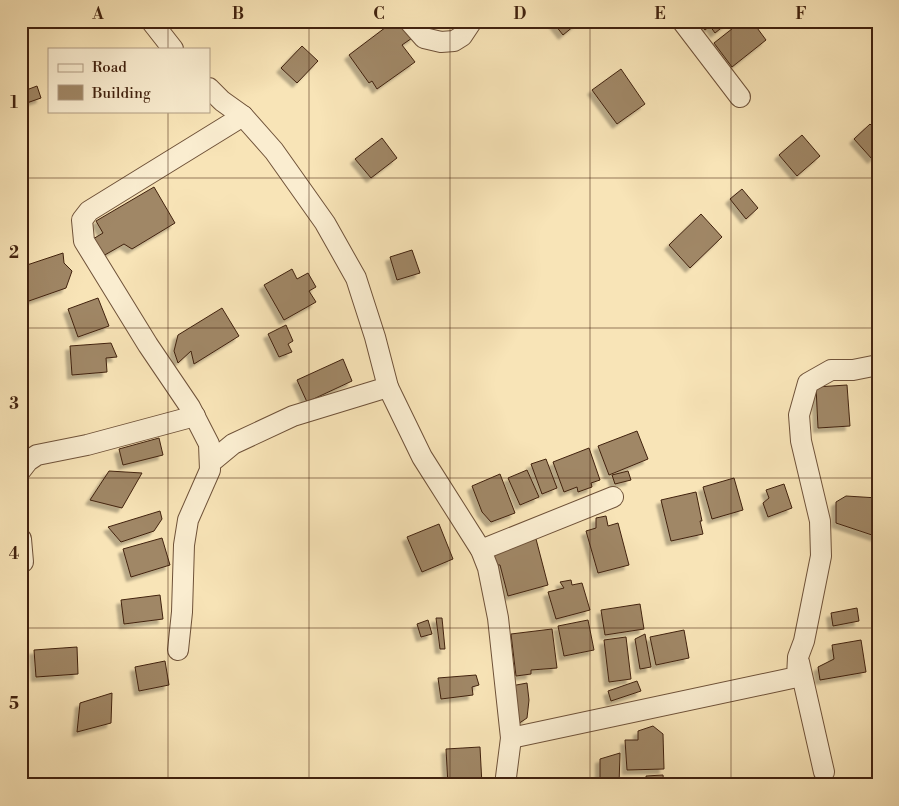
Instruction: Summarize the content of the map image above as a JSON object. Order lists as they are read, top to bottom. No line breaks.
{"legend":["Road","Building"],"grid":{"columns":["A","B","C","D","E","F"],"rows":["1","2","3","4","5"]}}
